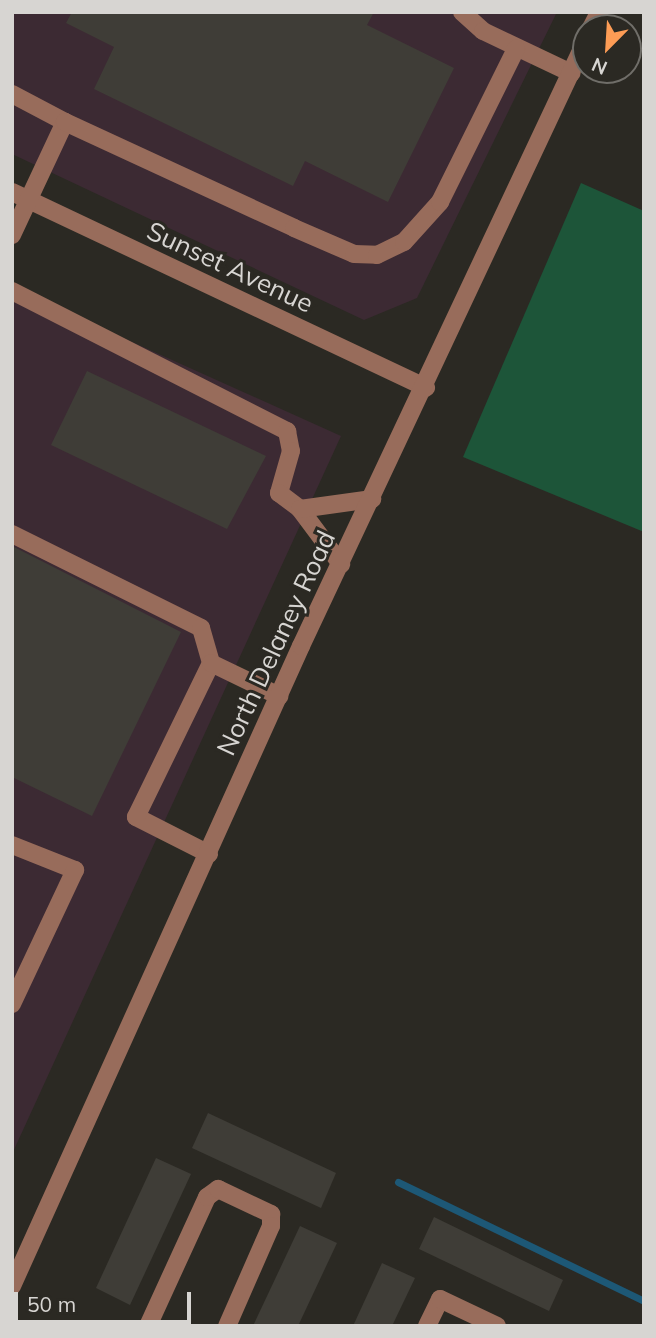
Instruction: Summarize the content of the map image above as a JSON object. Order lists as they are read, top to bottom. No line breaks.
{"streets":{"street":["Sunset Avenue","North Delaney Road"]},"crossings":[["Sunset Avenue","North Delaney Road"]],"scale_bar":"50 m","north":"bottom left"}
